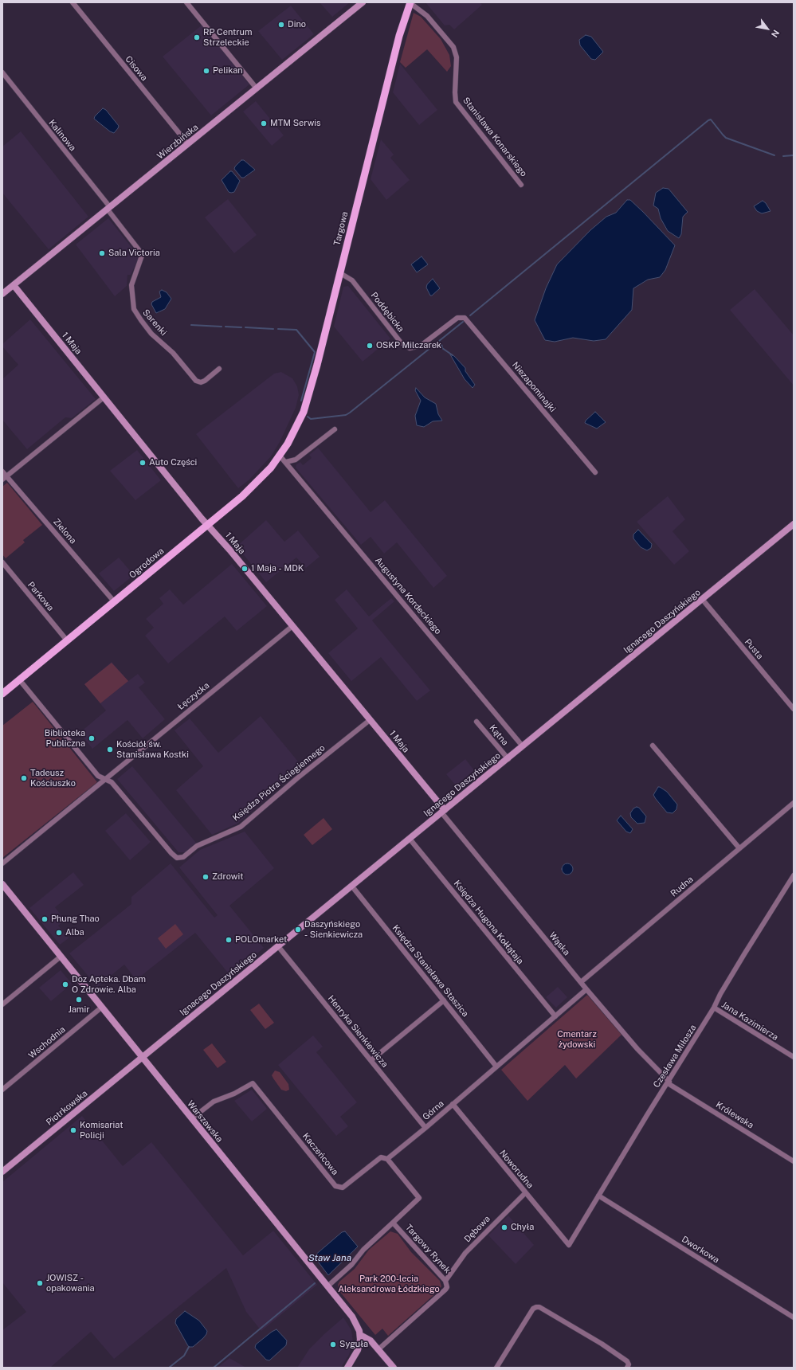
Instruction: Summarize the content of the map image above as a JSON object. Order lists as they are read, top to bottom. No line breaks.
{"streets":{"main road":["Targowa","Ogrodowa"],"street":["Cisowa","Kalinowa","Stanisława Konarskiego","Wierzbińska","Poddębicka","Sarenki","1 Maja","Niezapominajki","Zielona","Augustyna Kordeckiego","Parkowa","Ignacego Daszyńskiego","Pusta","Łęczycka","Kątna","Księdza Piotra Ściegiennego","Rudna","Księdza Hugona Kołłątaja","Wąska","Księdza Stanisława Staszica","Jana Kazimierza","Henryka Sienkiewicza","Wschodnia","Czesława Miłosza","Piotrkowska","Górna","Królewska","Warszawska","Kaczeńcowa","Noworudna","Dębowa","Targowy Rynek","Dworkowa"]},"crossings":[["Cisowa","Wierzbińska"],["Kalinowa","Wierzbińska"],["Kalinowa","Sarenki"],["Stanisława Konarskiego","Targowa"],["Wierzbińska","Sarenki"],["Wierzbińska","1 Maja"],["Targowa","Poddębicka"],["Targowa","Ogrodowa"],["Targowa","Augustyna Kordeckiego"],["Poddębicka","Niezapominajki"],["1 Maja","Ogrodowa"],["1 Maja","Ignacego Daszyńskiego"],["1 Maja","Łęczycka"],["1 Maja","Księdza Piotra Ściegiennego"],["1 Maja","Wąska"],["Zielona","Ogrodowa"],["Ogrodowa","Augustyna Kordeckiego"],["Ogrodowa","Parkowa"],["Augustyna Kordeckiego","Ignacego Daszyńskiego"],["Ignacego Daszyńskiego","Pusta"],["Ignacego Daszyńskiego","Kątna"],["Ignacego Daszyńskiego","Księdza Hugona Kołłątaja"],["Ignacego Daszyńskiego","Wąska"],["Ignacego Daszyńskiego","Księdza Stanisława Staszica"],["Ignacego Daszyńskiego","Henryka Sienkiewicza"],["Ignacego Daszyńskiego","Piotrkowska"],["Ignacego Daszyńskiego","Warszawska"],["Łęczycka","Księdza Piotra Ściegiennego"],["Rudna","Wąska"],["Księdza Hugona Kołłątaja","Górna"],["Wąska","Czesława Miłosza"],["Wąska","Królewska"],["Księdza Stanisława Staszica","Górna"],["Jana Kazimierza","Czesława Miłosza"],["Henryka Sienkiewicza","Górna"],["Wschodnia","Warszawska"],["Czesława Miłosza","Królewska"],["Czesława Miłosza","Noworudna"],["Czesława Miłosza","Dworkowa"],["Piotrkowska","Warszawska"],["Górna","Kaczeńcowa"],["Górna","Noworudna"],["Warszawska","Kaczeńcowa"],["Warszawska","Targowy Rynek"],["Noworudna","Dębowa"],["Dębowa","Targowy Rynek"]],"water":["Staw Jana"],"parks":["Cmentarz żydowski","Park 200-lecia Aleksandrowa Łódzkiego"],"places":["Dino","RP Centrum Strzeleckie","Pelikan","MTM Serwis","Sala Victoria","OSKP Milczarek","Auto Części","1 Maja - MDK","Biblioteka Publiczna","Kościół św. Stanisława Kostki","Tadeusz Kościuszko","Zdrowit","Phung Thao","Daszyńskiego - Sienkiewicza","Alba","POLOmarket","Doz Apteka. Dbam O Zdrowie. Alba","Jamir","Komisariat Policji","Chyła","JOWISZ - opakowania","Syguła"],"north":"bottom right"}
